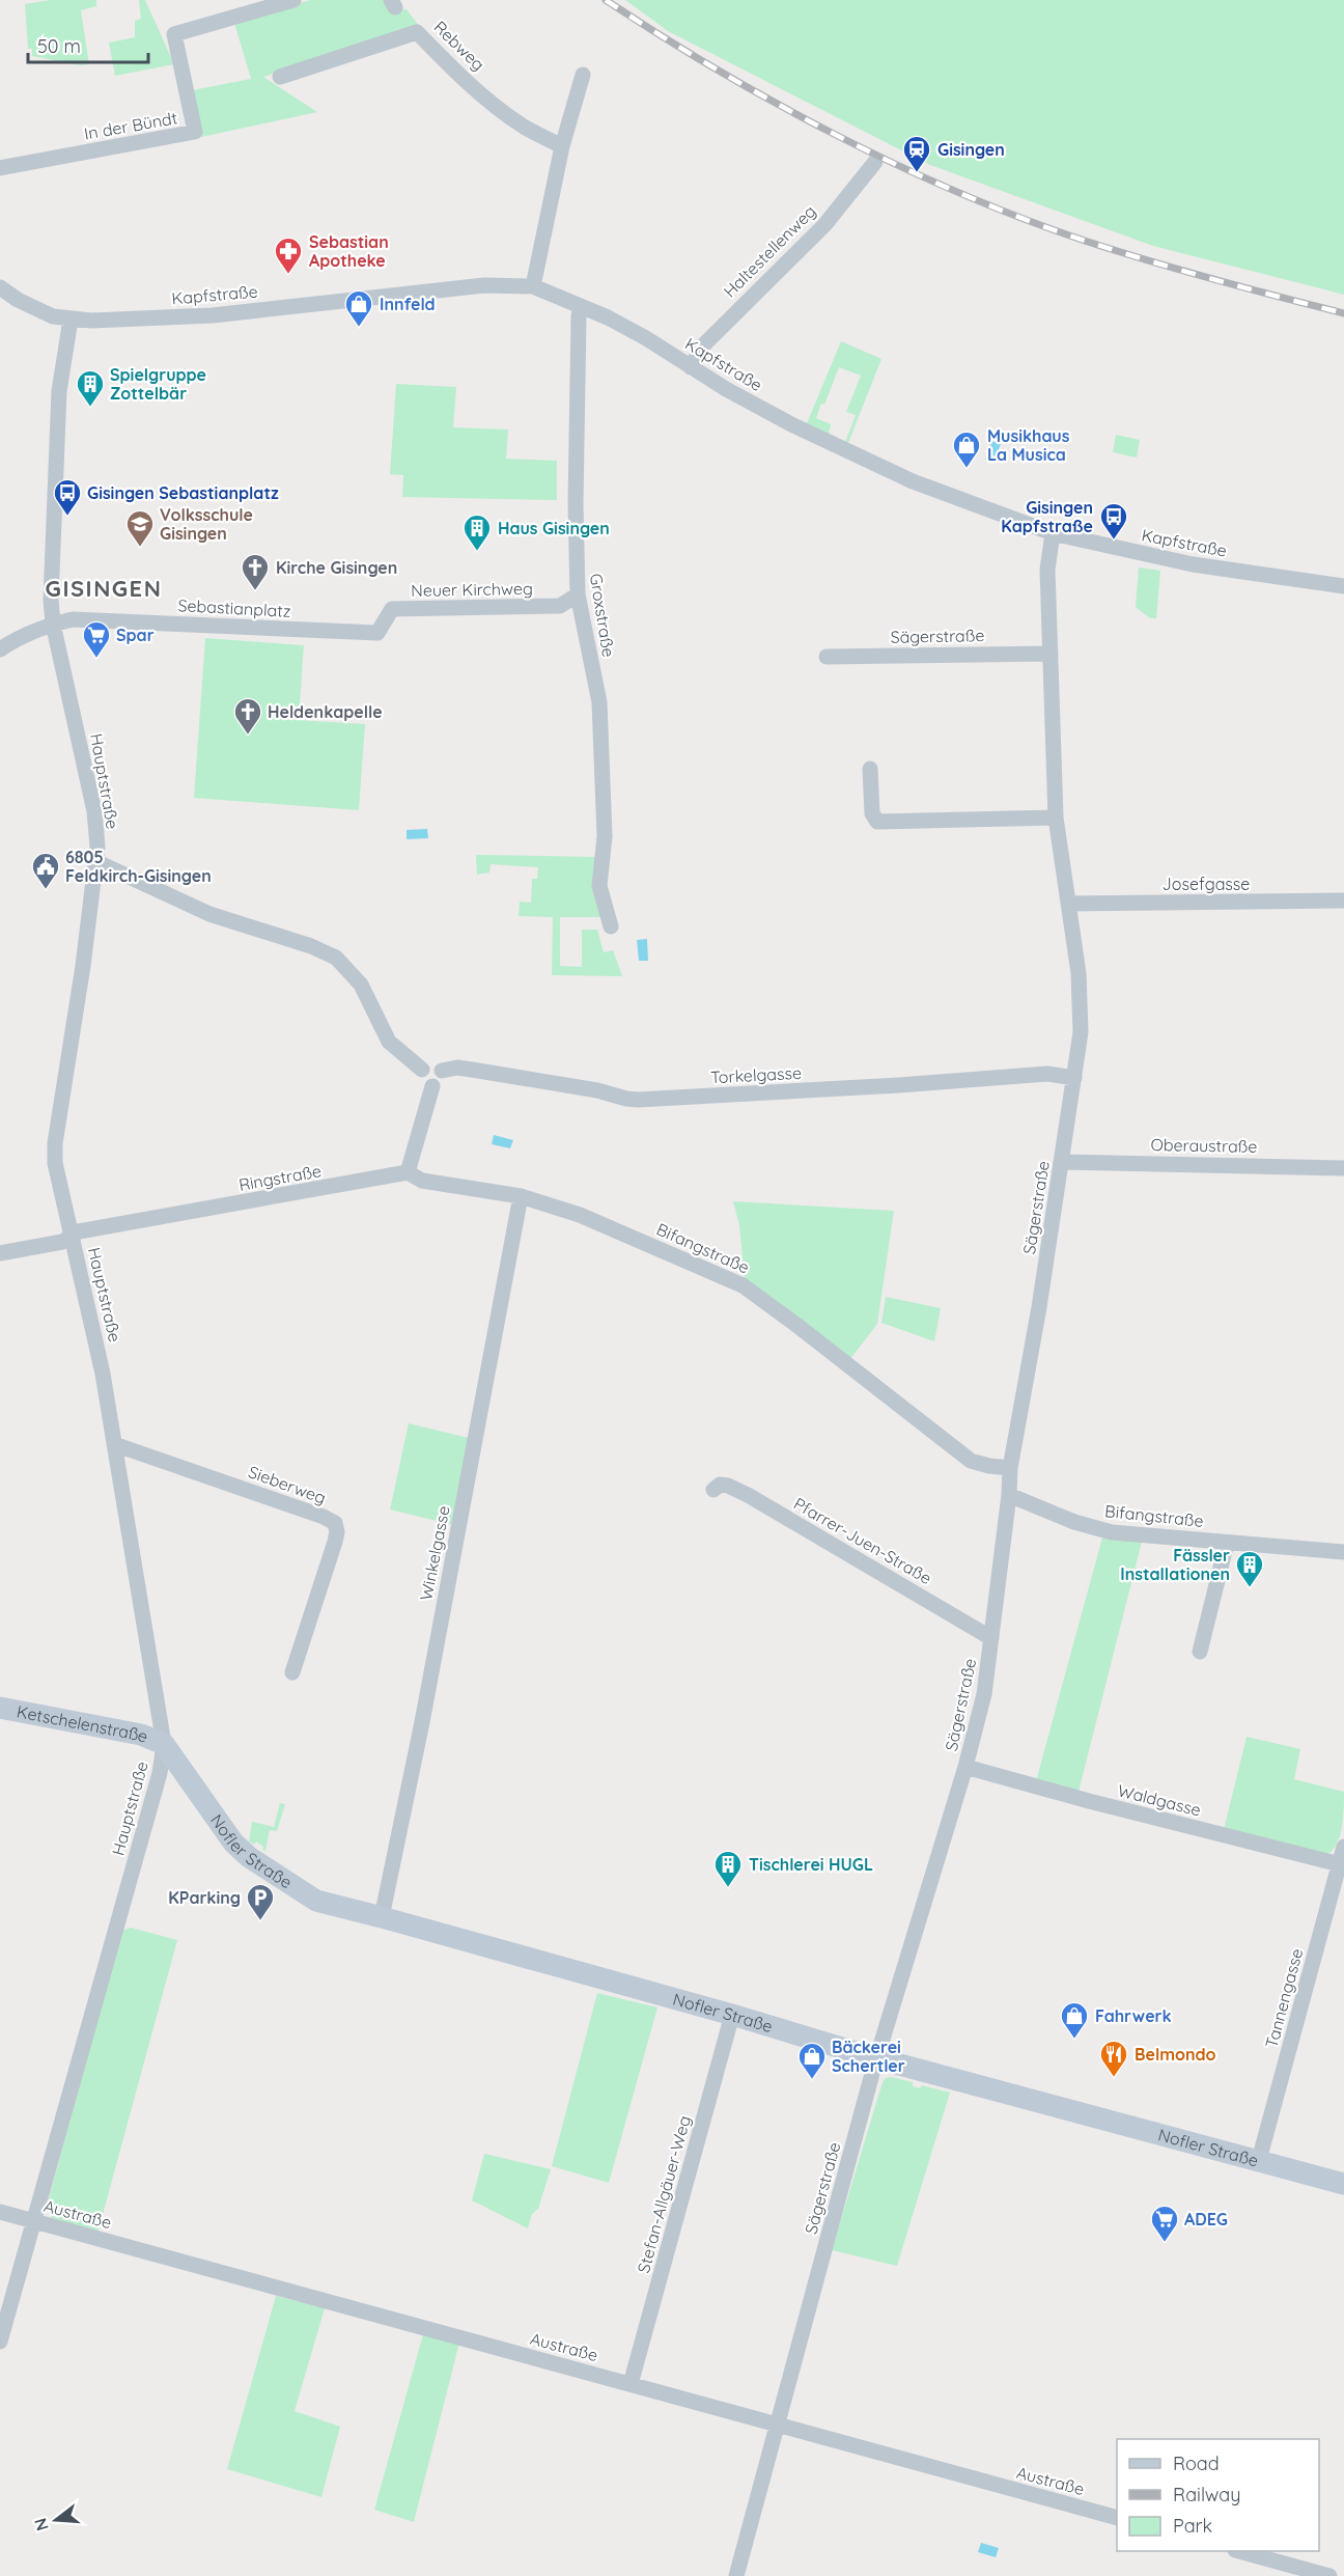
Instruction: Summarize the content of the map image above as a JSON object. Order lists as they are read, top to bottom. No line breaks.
{"streets":{"main road":["Ketschelenstraße","Nofler Straße"],"street":["Rebweg","In der Bündt","Haltestellenweg","Kapfstraße","Neuer Kirchweg","Sebastianplatz","Groxstraße","Sägerstraße","Hauptstraße","Josefgasse","Torkelgasse","Oberaustraße","Ringstraße","Bifangstraße","Sieberweg","Pfarrer-Juen-Straße","Winkelgasse","Waldgasse","Tannengasse","Stefan-Allgäuer-Weg","Austraße"]},"crossings":[["Haltestellenweg","Kapfstraße"],["Kapfstraße","Groxstraße"],["Kapfstraße","Sägerstraße"],["Kapfstraße","Hauptstraße"],["Neuer Kirchweg","Sebastianplatz"],["Neuer Kirchweg","Groxstraße"],["Sebastianplatz","Hauptstraße"],["Sägerstraße","Josefgasse"],["Sägerstraße","Torkelgasse"],["Sägerstraße","Oberaustraße"],["Sägerstraße","Bifangstraße"],["Sägerstraße","Pfarrer-Juen-Straße"],["Sägerstraße","Waldgasse"],["Sägerstraße","Nofler Straße"],["Sägerstraße","Austraße"],["Hauptstraße","Ringstraße"],["Hauptstraße","Sieberweg"],["Hauptstraße","Ketschelenstraße"],["Hauptstraße","Nofler Straße"],["Hauptstraße","Austraße"],["Ringstraße","Bifangstraße"],["Bifangstraße","Winkelgasse"],["Winkelgasse","Nofler Straße"],["Ketschelenstraße","Nofler Straße"],["Waldgasse","Tannengasse"],["Nofler Straße","Tannengasse"],["Nofler Straße","Stefan-Allgäuer-Weg"],["Stefan-Allgäuer-Weg","Austraße"]],"districts":["GISINGEN"],"places":{"station":["Gisingen"],"pharmacy":["Sebastian Apotheke"],"shop":["Innfeld","Musikhaus La Musica","Fahrwerk","Bäckerei Schertler"],"building":["Spielgruppe Zottelbär","Haus Gisingen","Fässler Installationen","Tischlerei HUGL"],"bus stop":["Gisingen Sebastianplatz","Gisingen Kapfstraße"],"school or university":["Volksschule Gisingen"],"church":["Kirche Gisingen","Heldenkapelle"],"supermarket":["Spar","ADEG"],"public building":["6805 Feldkirch-Gisingen"],"parking":["KParking"],"restaurant":["Belmondo"]},"legend":["Road","Railway","Park"],"scale_bar":"50 m","north":"left"}
